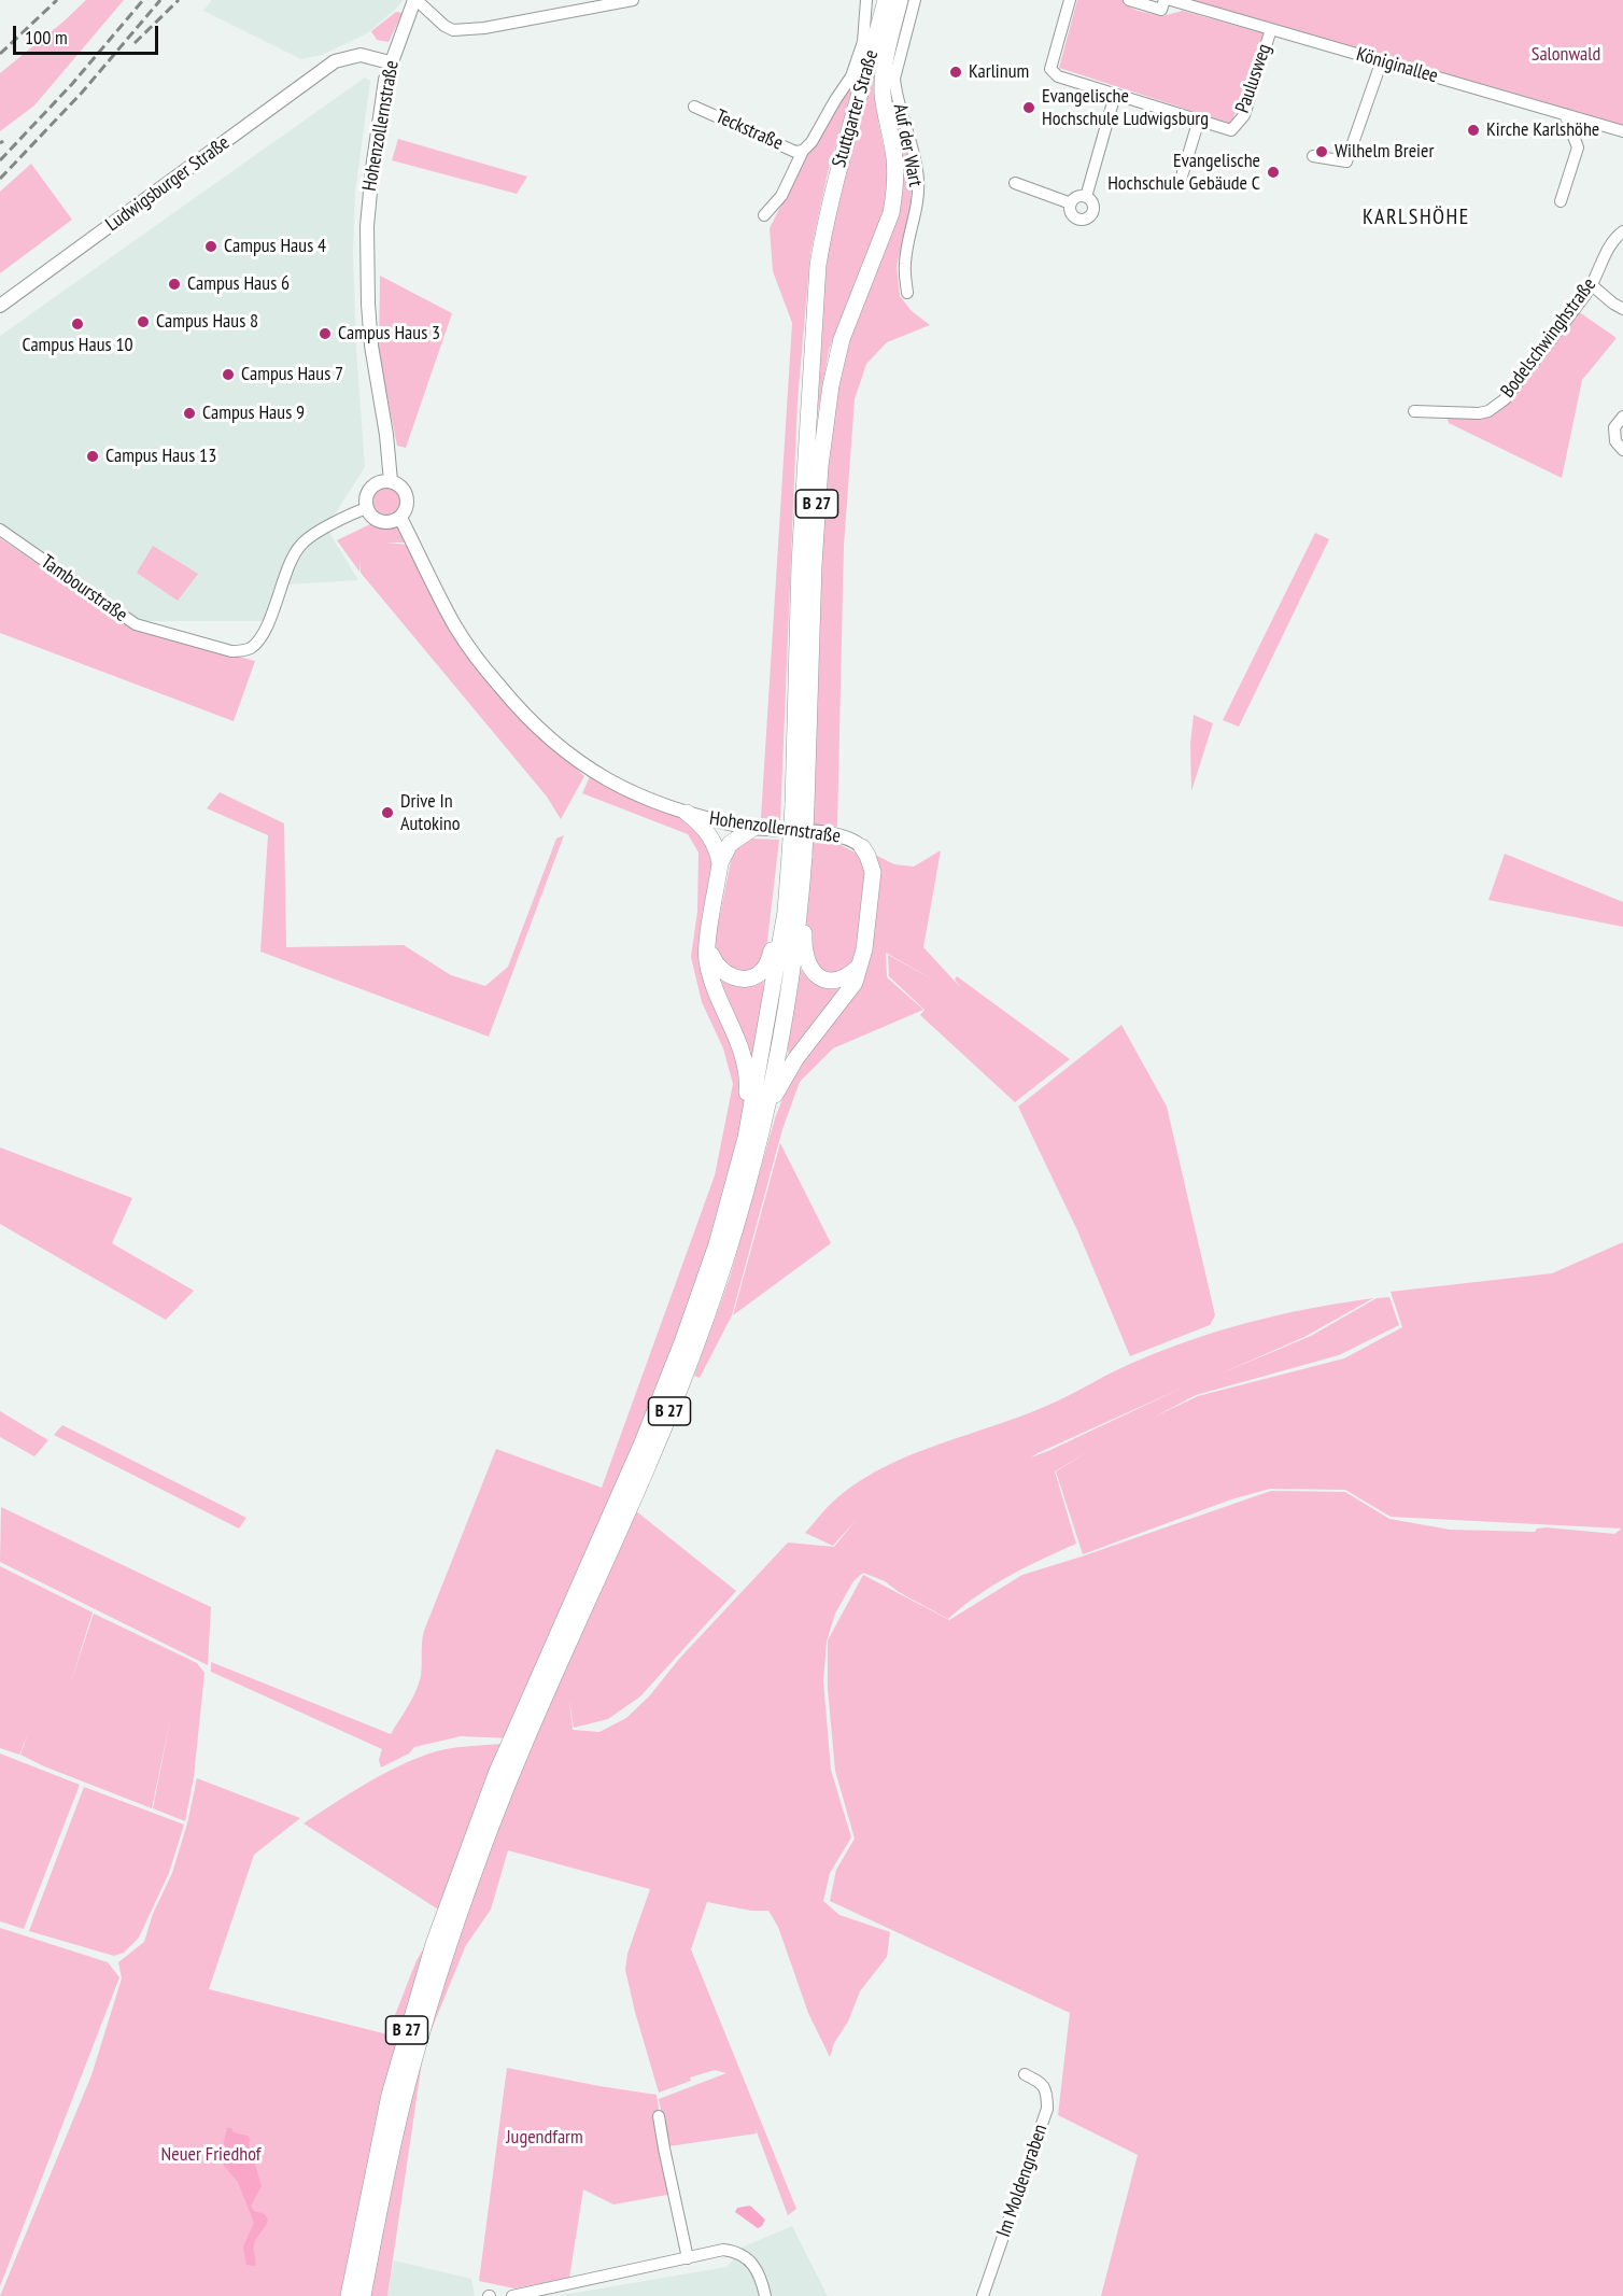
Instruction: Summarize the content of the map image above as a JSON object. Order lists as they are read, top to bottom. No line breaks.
{"streets":{"highway":["Stuttgarter Straße","B 27"],"main road":["Hohenzollernstraße","Ludwigsburger Straße"],"street":["Königinallee","Paulusweg","Teckstraße","Auf der Wart","Bodelschwinghstraße","Tambourstraße","Im Moldengraben"]},"crossings":[["Königinallee","Paulusweg"],["Stuttgarter Straße","B 27"],["Hohenzollernstraße","Ludwigsburger Straße"],["Hohenzollernstraße","B 27"],["Hohenzollernstraße","Tambourstraße"]],"districts":["KARLSHÖHE"],"parks":["Salonwald","Jugendfarm","Neuer Friedhof"],"places":["Karlinum","Evangelische Hochschule Ludwigsburg","Kirche Karlshöhe","Wilhelm Breier","Evangelische Hochschule Gebäude C","Campus Haus 4","Campus Haus 6","Campus Haus 8","Campus Haus 10","Campus Haus 3","Campus Haus 7","Campus Haus 9","Campus Haus 13","Drive In Autokino"],"scale_bar":"100 m"}
